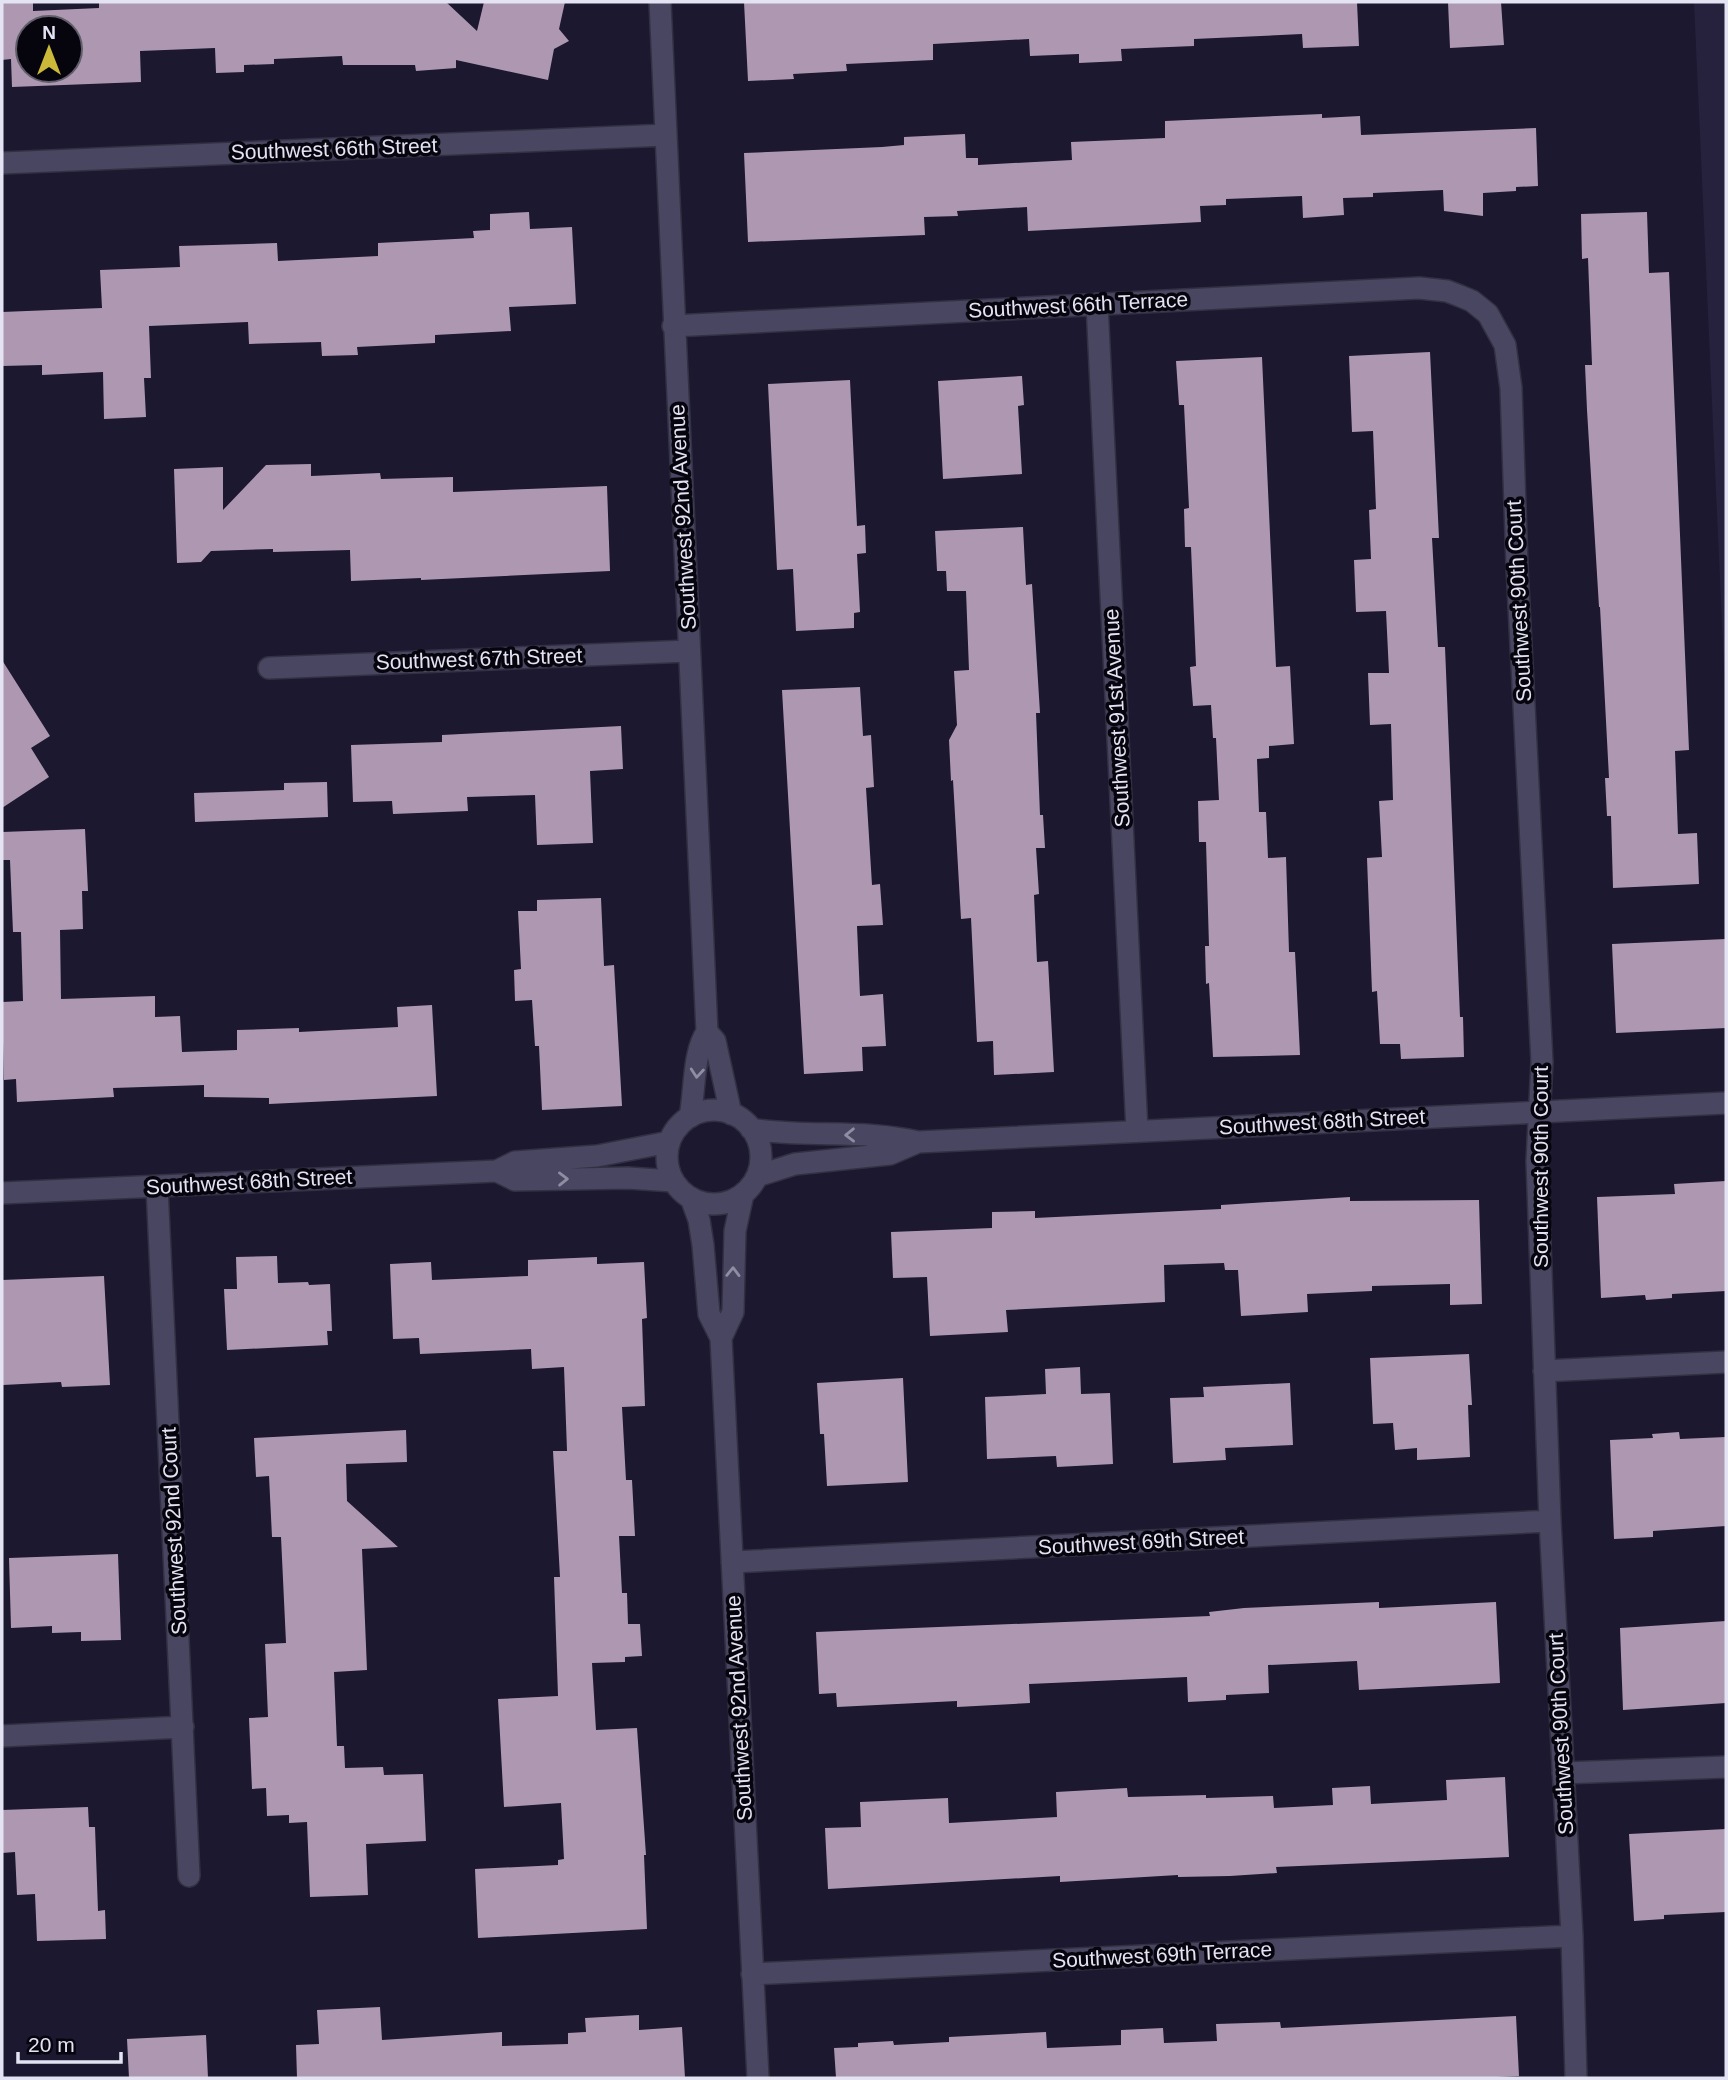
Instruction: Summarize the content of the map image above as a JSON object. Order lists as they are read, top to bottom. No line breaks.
{"streets":{"street":["Southwest 66th Street","Southwest 66th Terrace","Southwest 92nd Avenue","Southwest 90th Court","Southwest 67th Street","Southwest 91st Avenue","Southwest 68th Street","Southwest 92nd Court","Southwest 69th Street","Southwest 69th Terrace"]},"crossings":[["Southwest 66th Street","Southwest 92nd Avenue"],["Southwest 66th Terrace","Southwest 92nd Avenue"],["Southwest 66th Terrace","Southwest 90th Court"],["Southwest 66th Terrace","Southwest 91st Avenue"],["Southwest 92nd Avenue","Southwest 67th Street"],["Southwest 92nd Avenue","Southwest 68th Street"],["Southwest 92nd Avenue","Southwest 69th Street"],["Southwest 92nd Avenue","Southwest 69th Terrace"],["Southwest 90th Court","Southwest 68th Street"],["Southwest 90th Court","Southwest 69th Street"],["Southwest 90th Court","Southwest 69th Terrace"],["Southwest 91st Avenue","Southwest 68th Street"],["Southwest 68th Street","Southwest 92nd Court"]],"scale_bar":"20 m","north":"top"}
